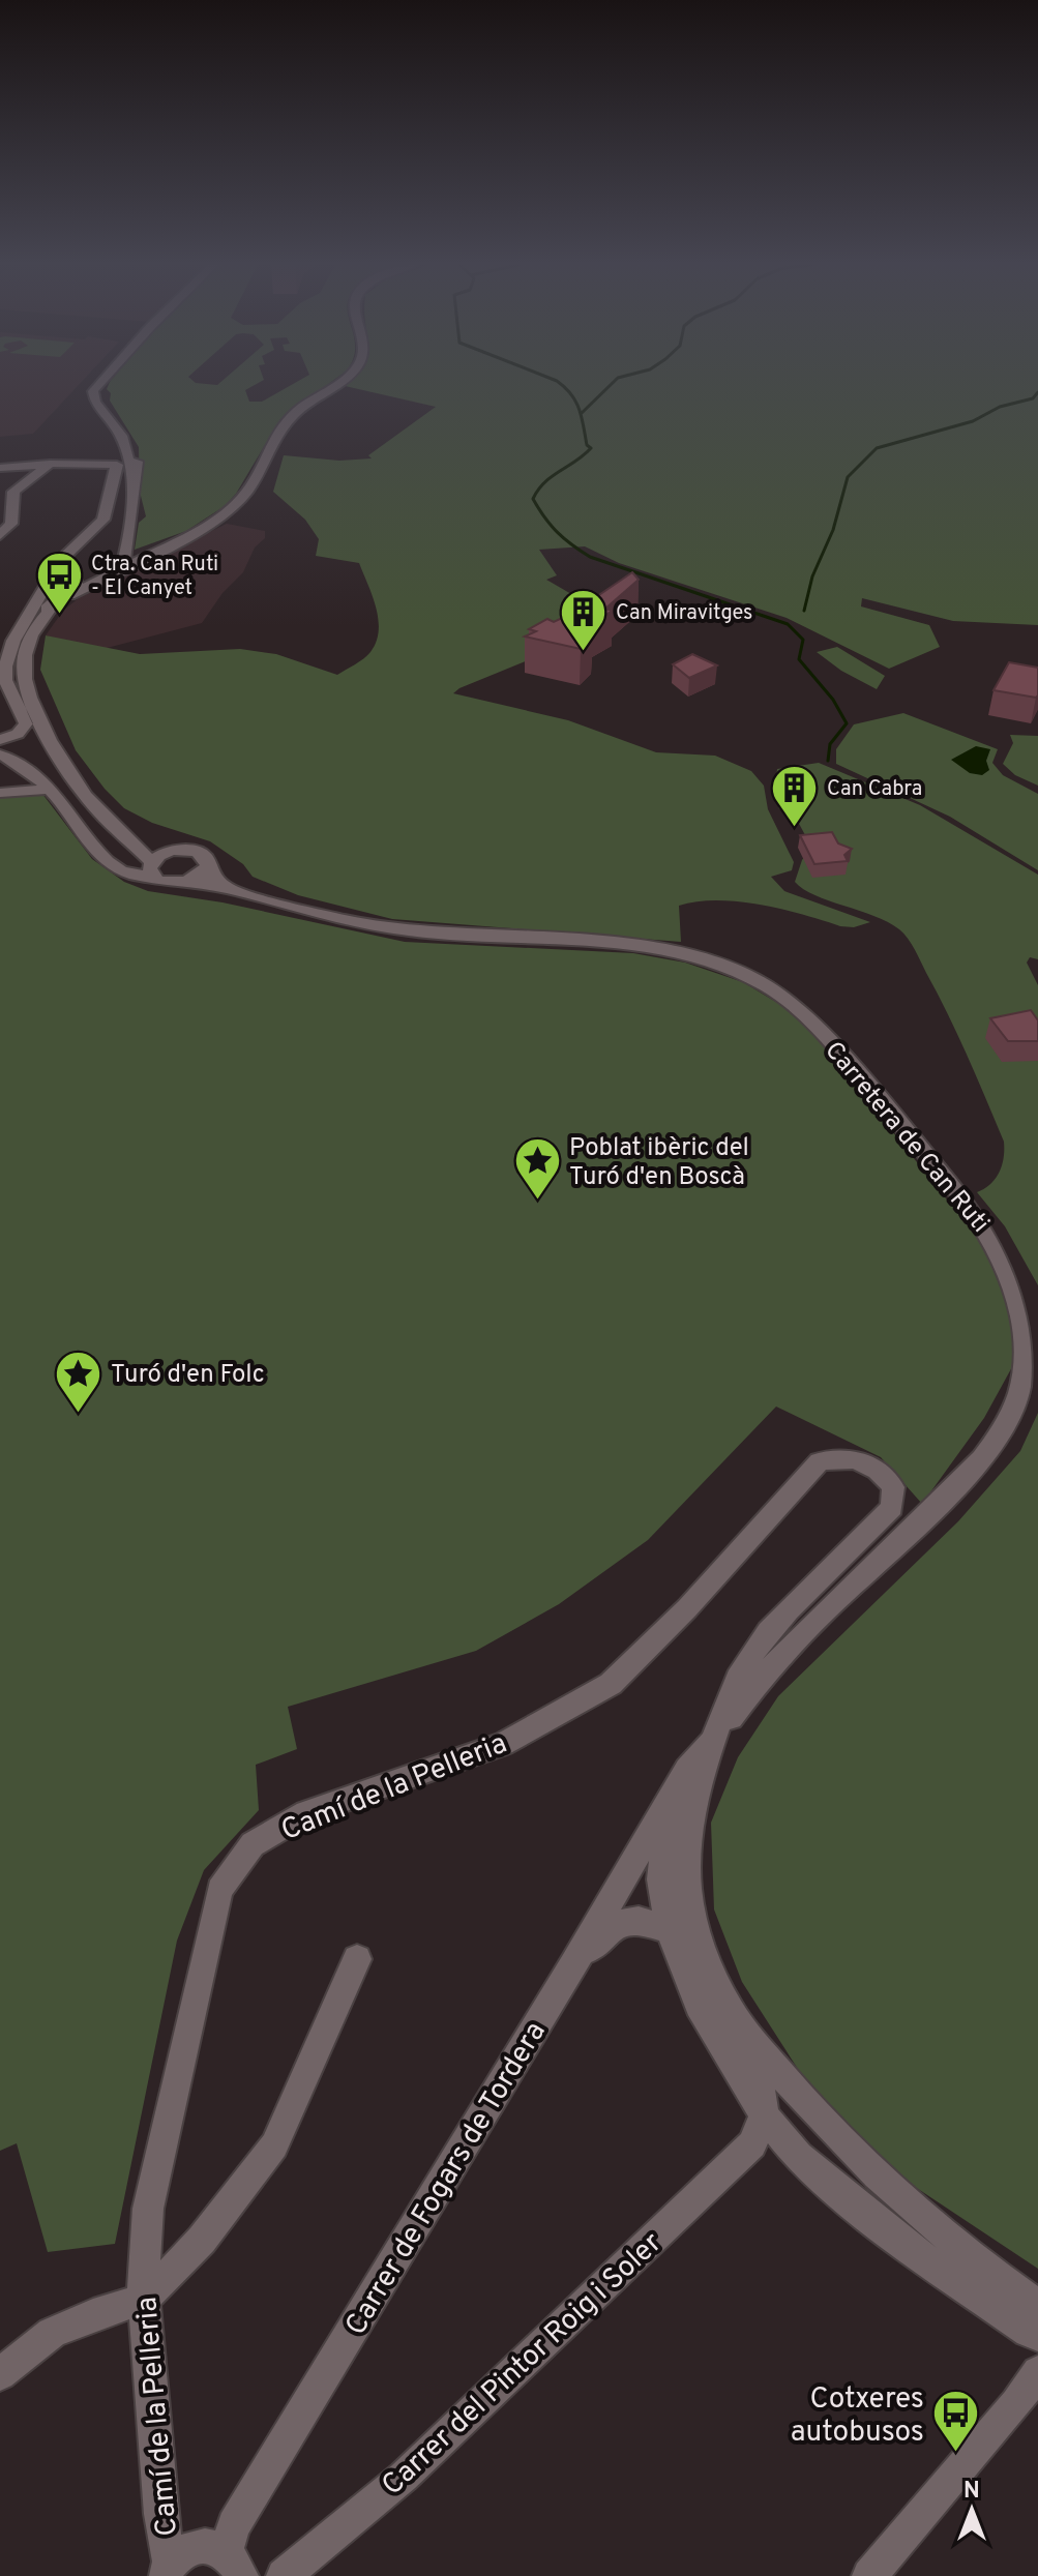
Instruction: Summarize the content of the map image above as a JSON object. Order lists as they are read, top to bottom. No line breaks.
{"streets":{"street":["Carretera de Can Ruti","Camí de la Pelleria","Carrer de Fogars de Tordera","Carrer del Pintor Roig i Soler"]},"crossings":[["Carretera de Can Ruti","Camí de la Pelleria"],["Carretera de Can Ruti","Carrer de Fogars de Tordera"],["Carretera de Can Ruti","Carrer del Pintor Roig i Soler"]],"places":{"bus stop":["Ctra. Can Ruti - El Canyet","Cotxeres autobusos"],"building":["Can Miravitges","Can Cabra"],"place":["Poblat ibèric del Turó d'en Boscà","Turó d'en Folc"]},"north":"top"}
